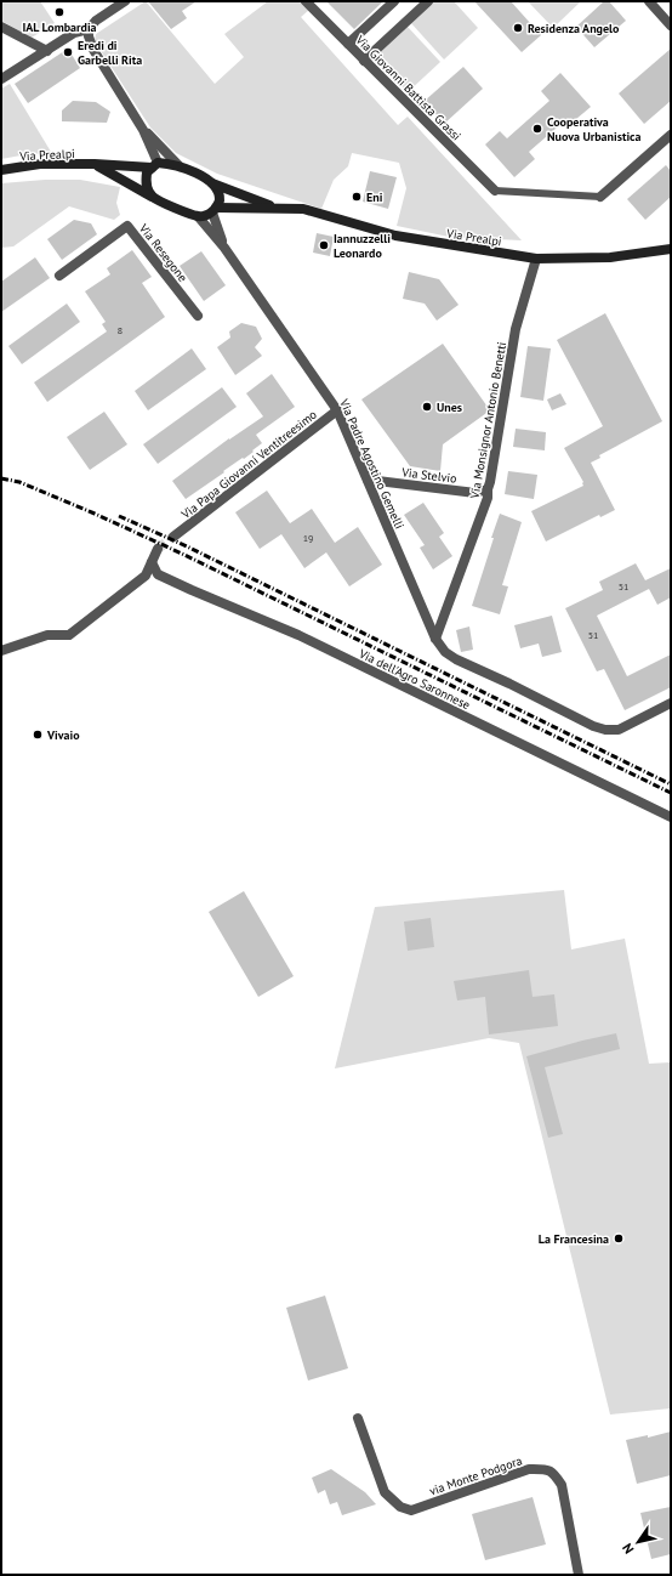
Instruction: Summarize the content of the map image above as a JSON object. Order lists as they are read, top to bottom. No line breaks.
{"streets":{"street":["Via Giovanni Battista Grassi","Via Prealpi","Via Resegone","Via Monsignor Antonio Benetti","Via Papa Giovanni Ventitreesimo","Via Padre Agostino Gemelli","Via Stelvio","Via dell'Agro Saronnese","via Monte Podgora"]},"crossings":[["Via Prealpi","Via Monsignor Antonio Benetti"],["Via Prealpi","Via Padre Agostino Gemelli"],["Via Monsignor Antonio Benetti","Via Padre Agostino Gemelli"],["Via Monsignor Antonio Benetti","Via Stelvio"],["Via Papa Giovanni Ventitreesimo","Via Padre Agostino Gemelli"],["Via Padre Agostino Gemelli","Via Stelvio"]],"places":["IAL Lombardia","Residenza Angelo","Eredi di Garbelli Rita","Cooperativa Nuova Urbanistica","Eni","Iannuzzelli Leonardo","Unes","Vivaio","La Francesina"],"house_numbers":["8","19","51","51"],"north":"bottom left"}
